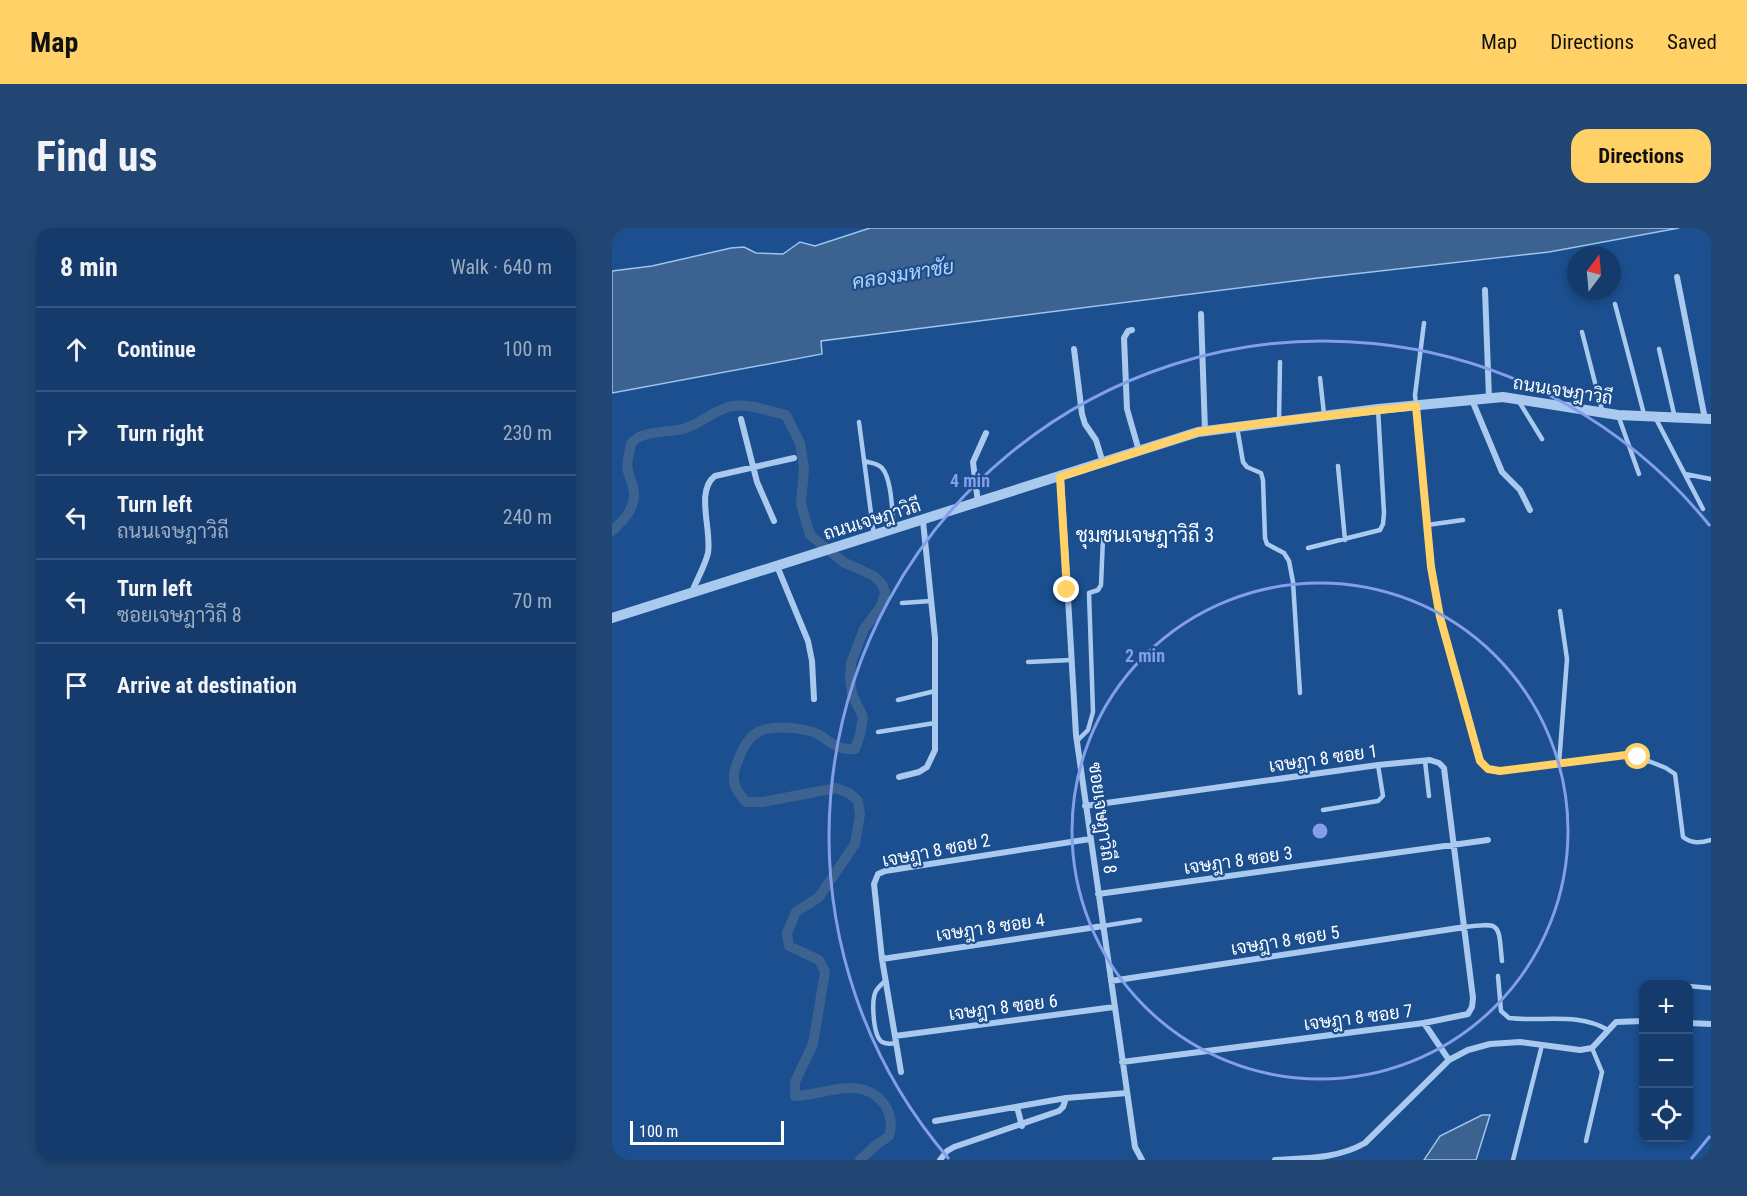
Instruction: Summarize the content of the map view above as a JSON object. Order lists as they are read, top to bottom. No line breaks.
{"streets":{"street":["ถนนเจษฎาวิถี","เจษฎา 8 ซอย 1","ซอยเจษฎาวิถี 8","เจษฎา 8 ซอย 2","เจษฎา 8 ซอย 3","เจษฎา 8 ซอย 4","เจษฎา 8 ซอย 5","เจษฎา 8 ซอย 6","เจษฎา 8 ซอย 7"]},"crossings":[["ถนนเจษฎาวิถี","ซอยเจษฎาวิถี 8"],["เจษฎา 8 ซอย 1","ซอยเจษฎาวิถี 8"],["ซอยเจษฎาวิถี 8","เจษฎา 8 ซอย 2"],["ซอยเจษฎาวิถี 8","เจษฎา 8 ซอย 3"],["ซอยเจษฎาวิถี 8","เจษฎา 8 ซอย 4"],["ซอยเจษฎาวิถี 8","เจษฎา 8 ซอย 5"],["ซอยเจษฎาวิถี 8","เจษฎา 8 ซอย 6"],["ซอยเจษฎาวิถี 8","เจษฎา 8 ซอย 7"],["เจษฎา 8 ซอย 2","เจษฎา 8 ซอย 4"],["เจษฎา 8 ซอย 2","เจษฎา 8 ซอย 6"],["เจษฎา 8 ซอย 3","เจษฎา 8 ซอย 7"],["เจษฎา 8 ซอย 5","เจษฎา 8 ซอย 7"]],"districts":["ชุมชนเจษฎาวิถี 3"],"water":["คลองมหาชัย"],"scale_bar":"100 m","north":"top","page":{"header":"Map","nav":["Map","Directions","Saved"],"buttons":"Directions","title":"Find us","heading":["8 min","Walk · 640 m"],"list":[["Continue","100 m"],["Turn right","230 m"],["Turn left","ถนนเจษฎาวิถี","240 m"],["Turn left","ซอยเจษฎาวิถี 8","70 m"],"Arrive at destination"],"map_buttons":["+","−"],"scale":"100 m"},"rings":["4 min","2 min"]}
